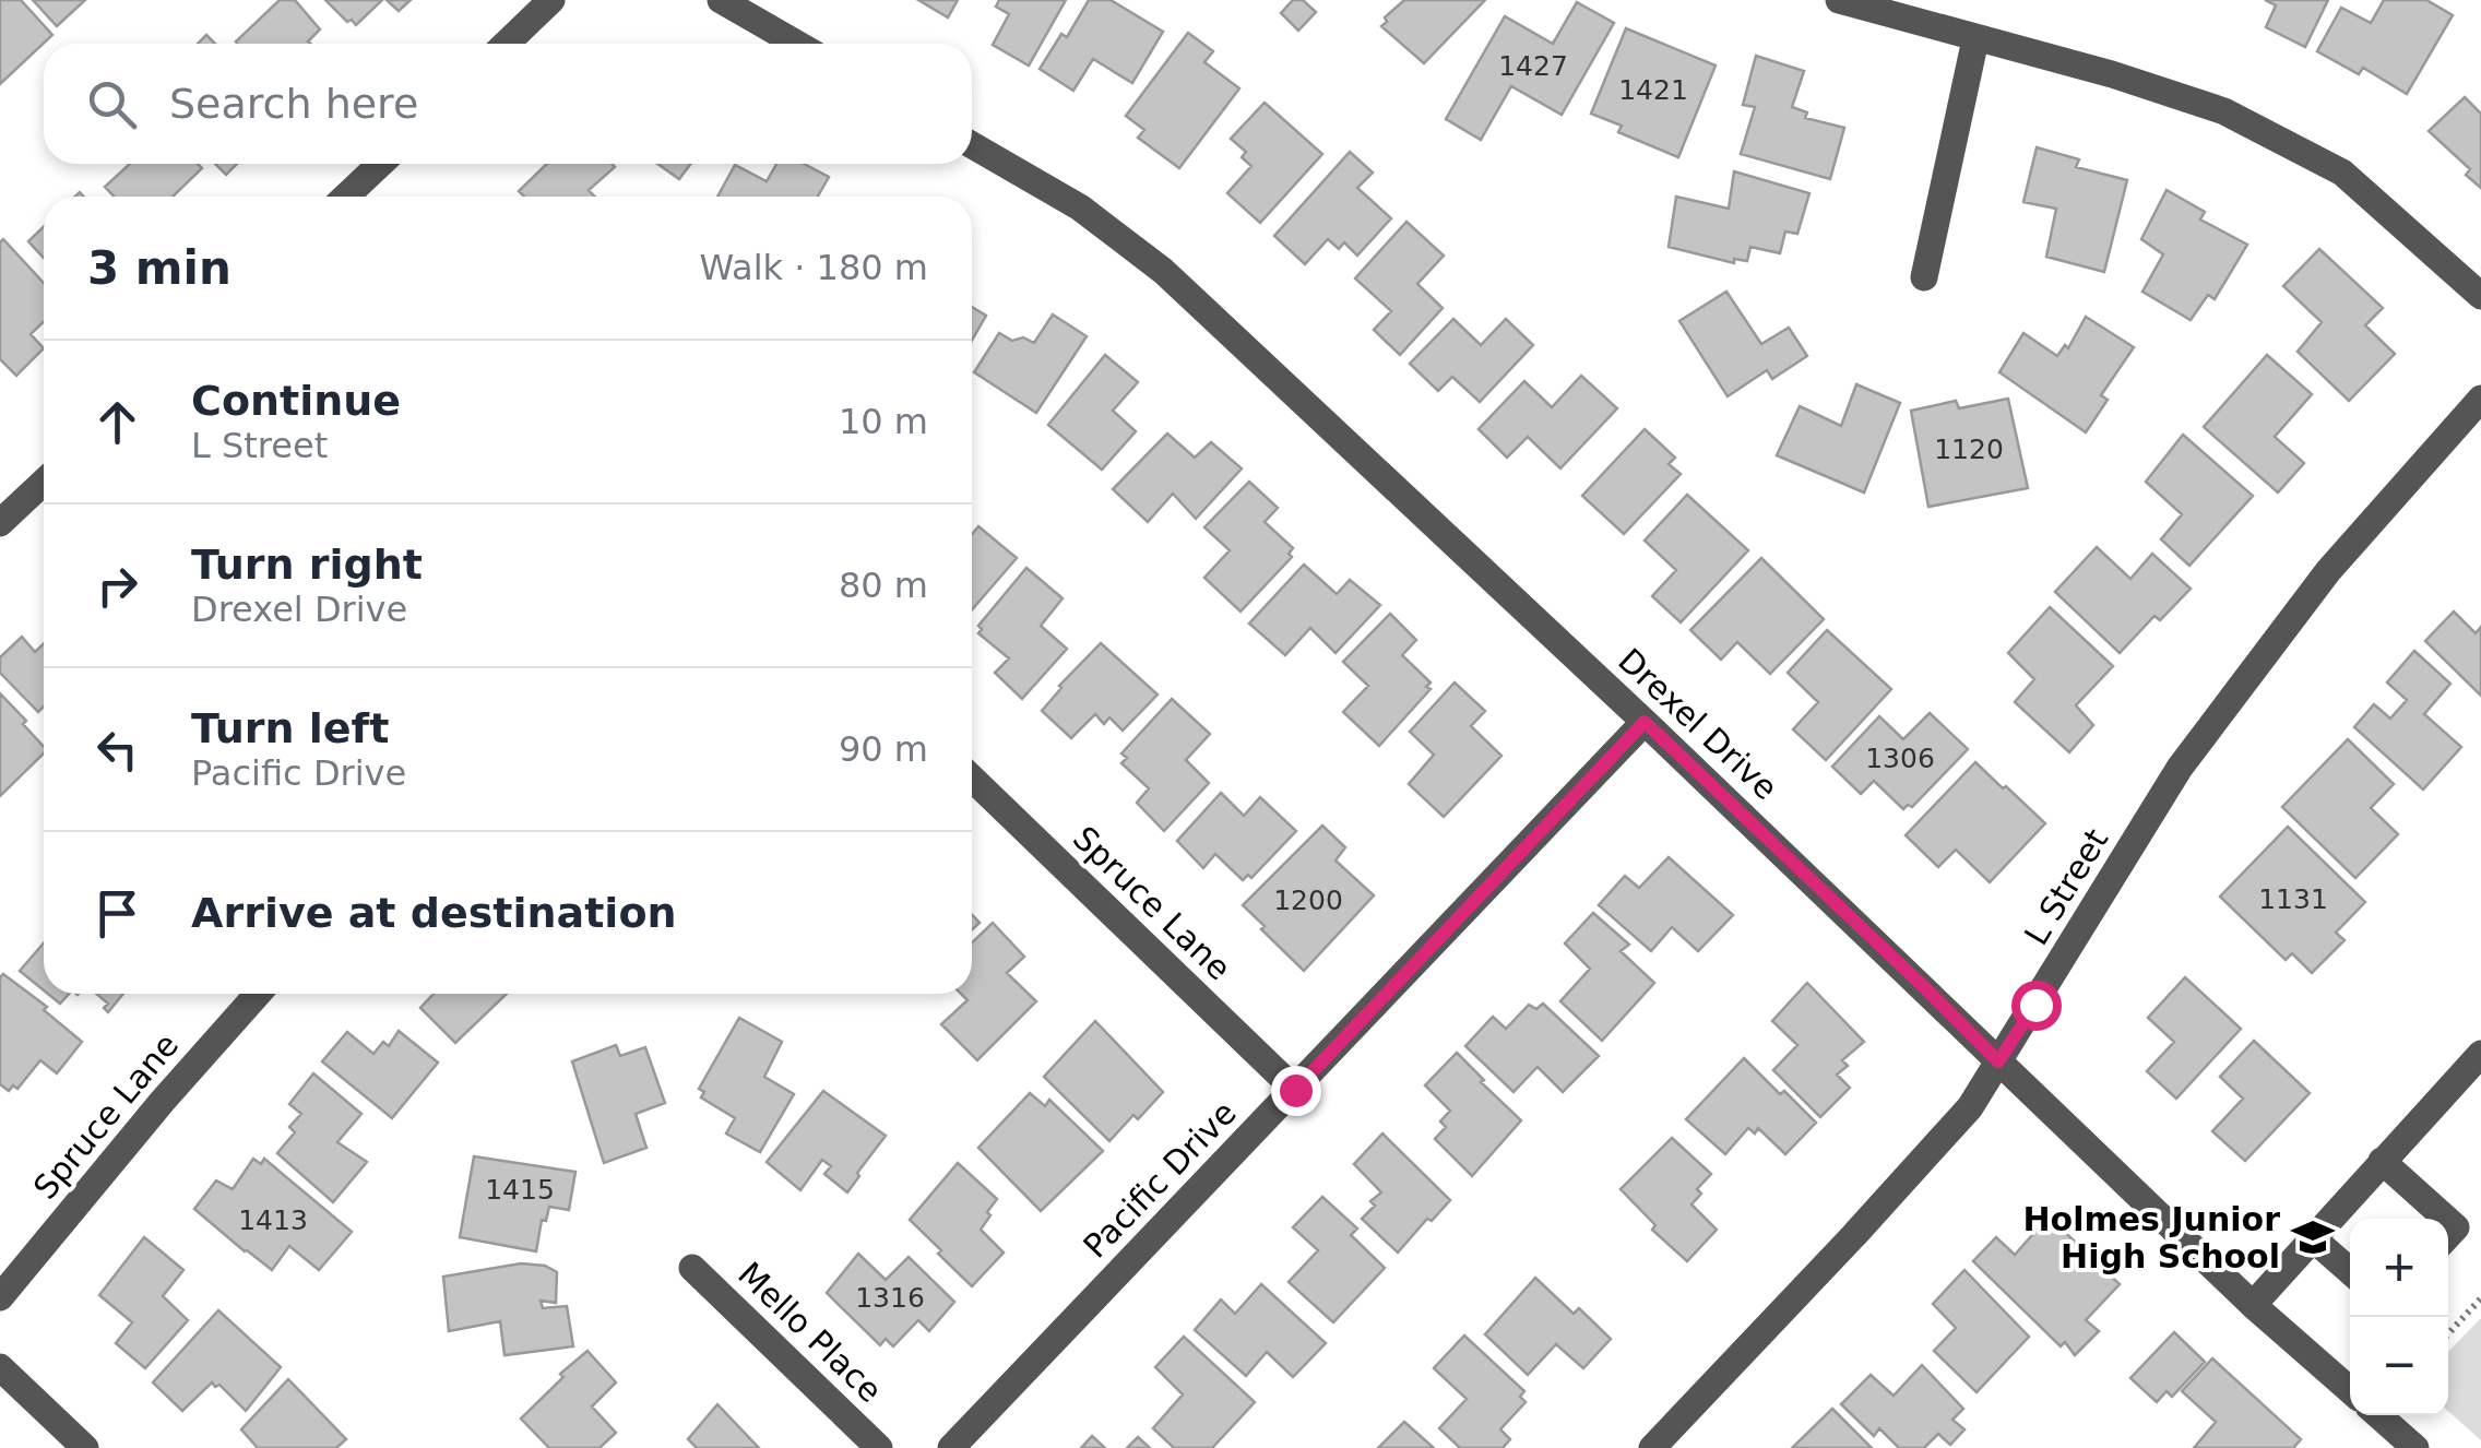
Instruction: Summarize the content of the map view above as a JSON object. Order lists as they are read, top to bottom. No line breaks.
{"streets":{"street":["Drexel Drive","L Street","Spruce Lane","Pacific Drive","Mello Place"]},"crossings":[["Drexel Drive","L Street"],["Drexel Drive","Pacific Drive"],["Spruce Lane","Pacific Drive"]],"places":{"school or university":["Holmes Junior High School"]},"house_numbers":["1427","1421","1120","1306","1131","1200","1415","1413","1316"],"page":{"search":"Search here","heading":["3 min","Walk · 180 m"],"list":[["Continue","L Street","10 m"],["Turn right","Drexel Drive","80 m"],["Turn left","Pacific Drive","90 m"],"Arrive at destination"],"map_buttons":["+","−"]}}
